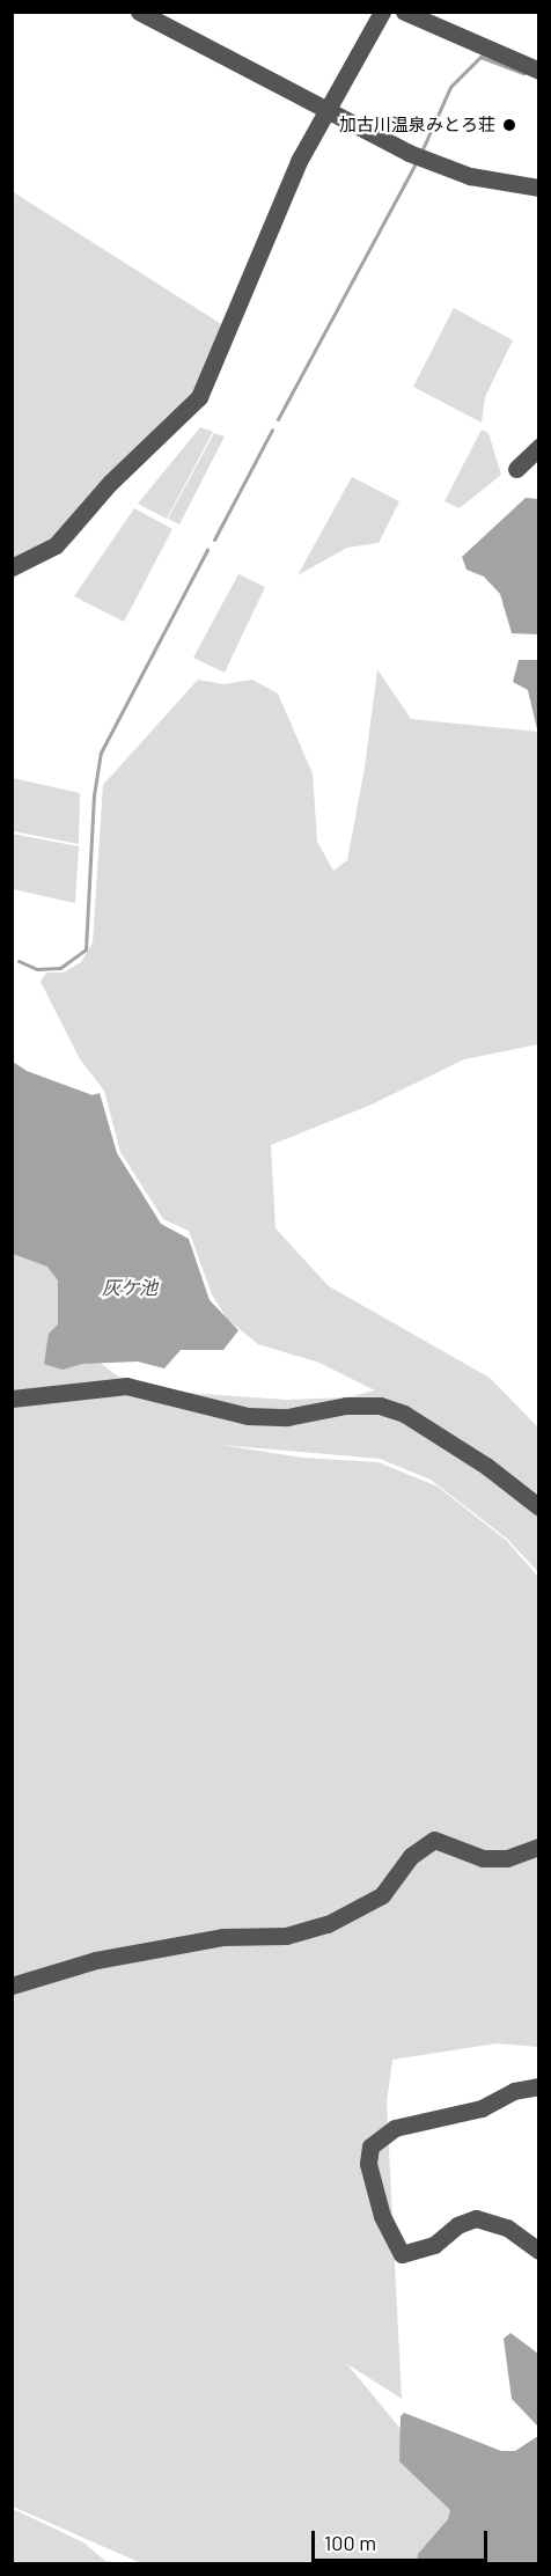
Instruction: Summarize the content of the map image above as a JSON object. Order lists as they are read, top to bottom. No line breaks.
{"water":["灰ケ池"],"places":["加古川温泉みとろ荘"],"scale_bar":"100 m"}
